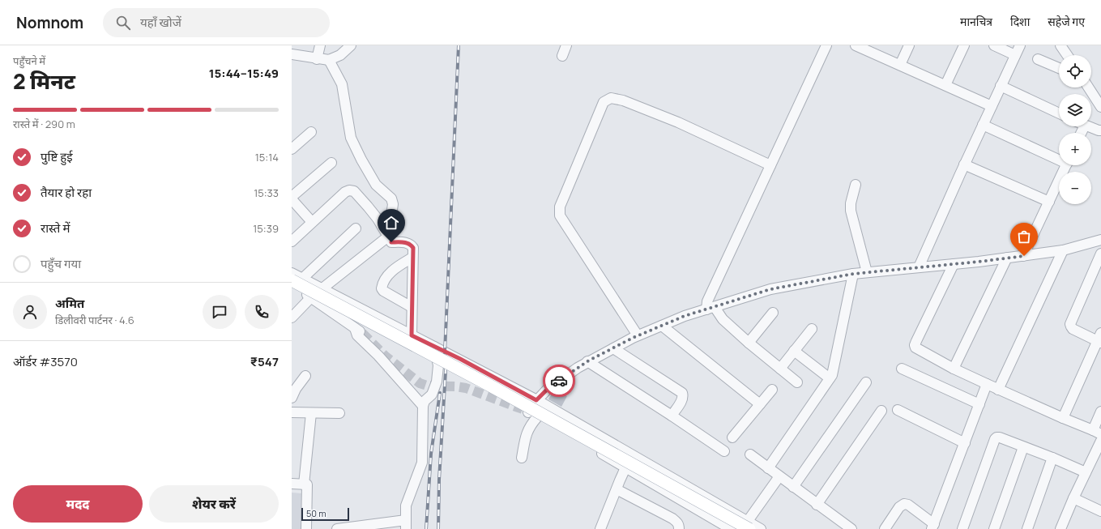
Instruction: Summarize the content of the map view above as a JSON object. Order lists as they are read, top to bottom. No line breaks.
{"scale_bar":"50 m","page":{"header":"Nomnom","search":"यहाँ खोजें","nav":["मानचित्र","दिशा","सहेजे गए"],"heading":["2 मिनट","पहुँचने में","15:44–15:49"],"panel":["अमित","डिलीवरी पार्टनर · 4.6","ऑर्डर #3570","₹547"],"map_buttons":["+","−"],"bar":"रास्ते में · 290 m","list":[["पुष्टि हुई","15:14"],["तैयार हो रहा","15:33"],["रास्ते में","15:39"],"पहुँच गया"],"buttons":["मदद","शेयर करें"],"scale":"50 m"}}
